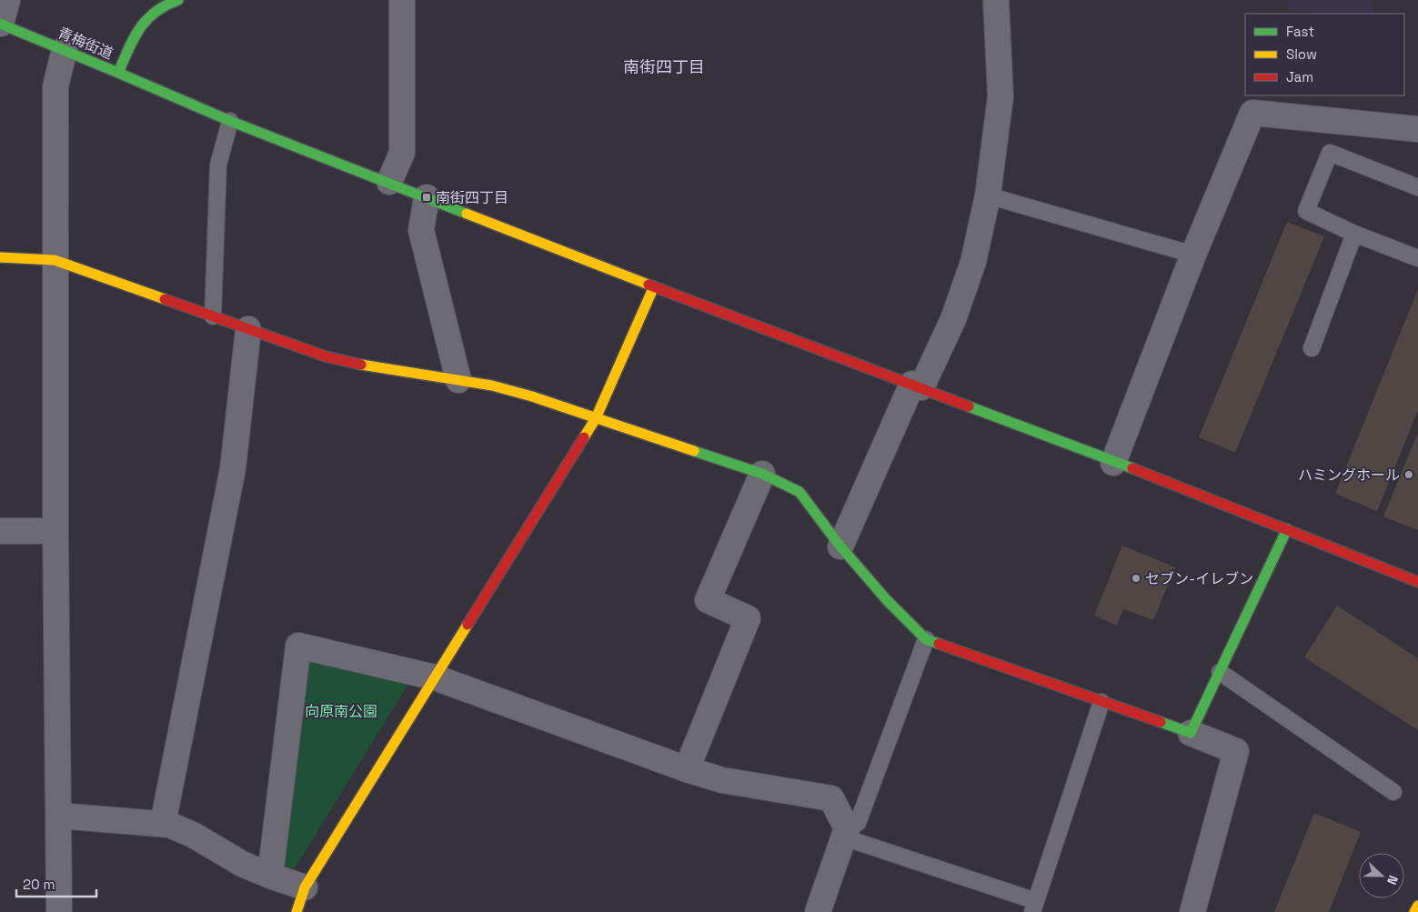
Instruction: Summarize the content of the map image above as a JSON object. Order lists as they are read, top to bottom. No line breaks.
{"streets":{"street":["青梅街道"]},"districts":["南街四丁目"],"parks":["向原南公園"],"places":{"transit":["南街四丁目"],"other":["ハミングホール","セブン-イレブン"]},"legend":["Fast","Slow","Jam"],"scale_bar":"20 m","north":"right"}
